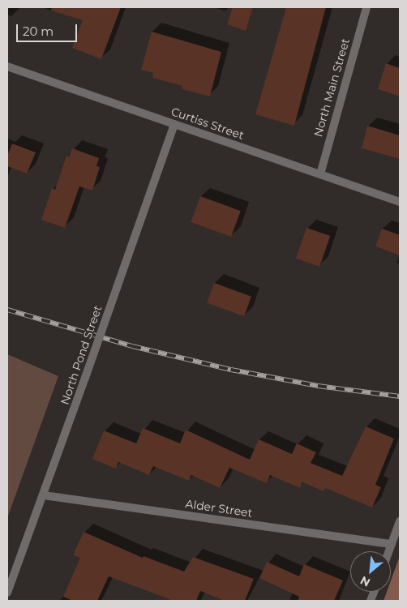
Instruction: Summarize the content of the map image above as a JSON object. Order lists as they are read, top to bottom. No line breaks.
{"streets":{"street":["North Main Street","Curtiss Street","North Pond Street","Alder Street"]},"crossings":[["North Main Street","Curtiss Street"],["Curtiss Street","North Pond Street"],["North Pond Street","Alder Street"]],"scale_bar":"20 m","north":"bottom left"}
